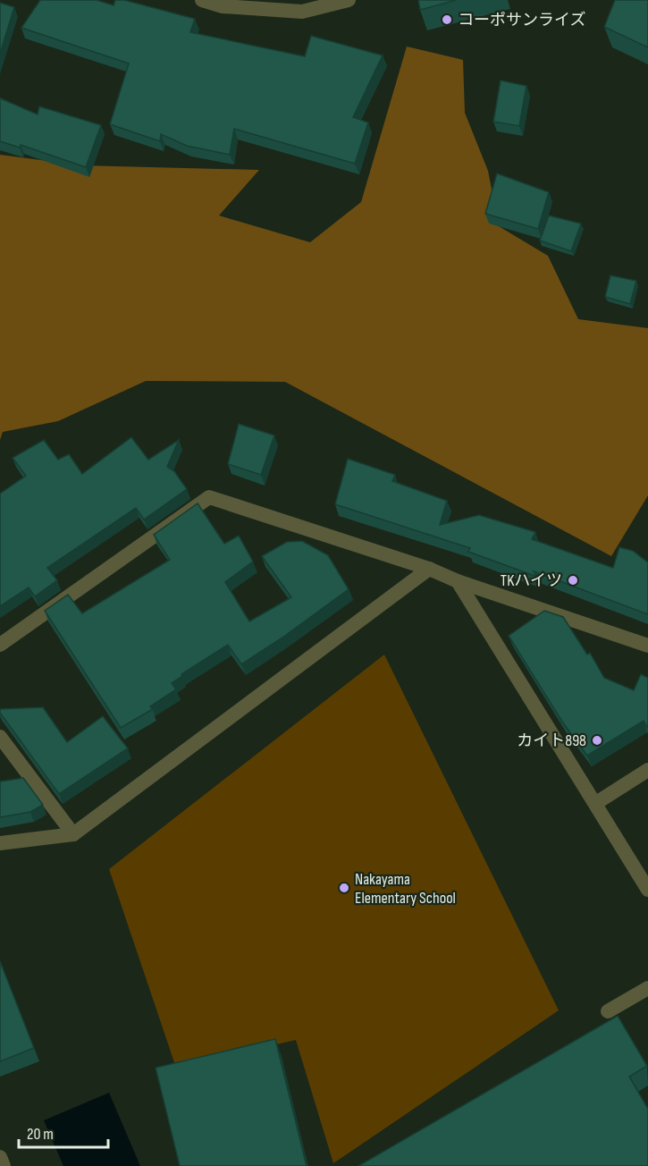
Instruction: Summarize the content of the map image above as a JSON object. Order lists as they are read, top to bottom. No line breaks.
{"places":["コーポサンライズ","TKハイツ","カイト898","Nakayama Elementary School"],"scale_bar":"20 m"}
